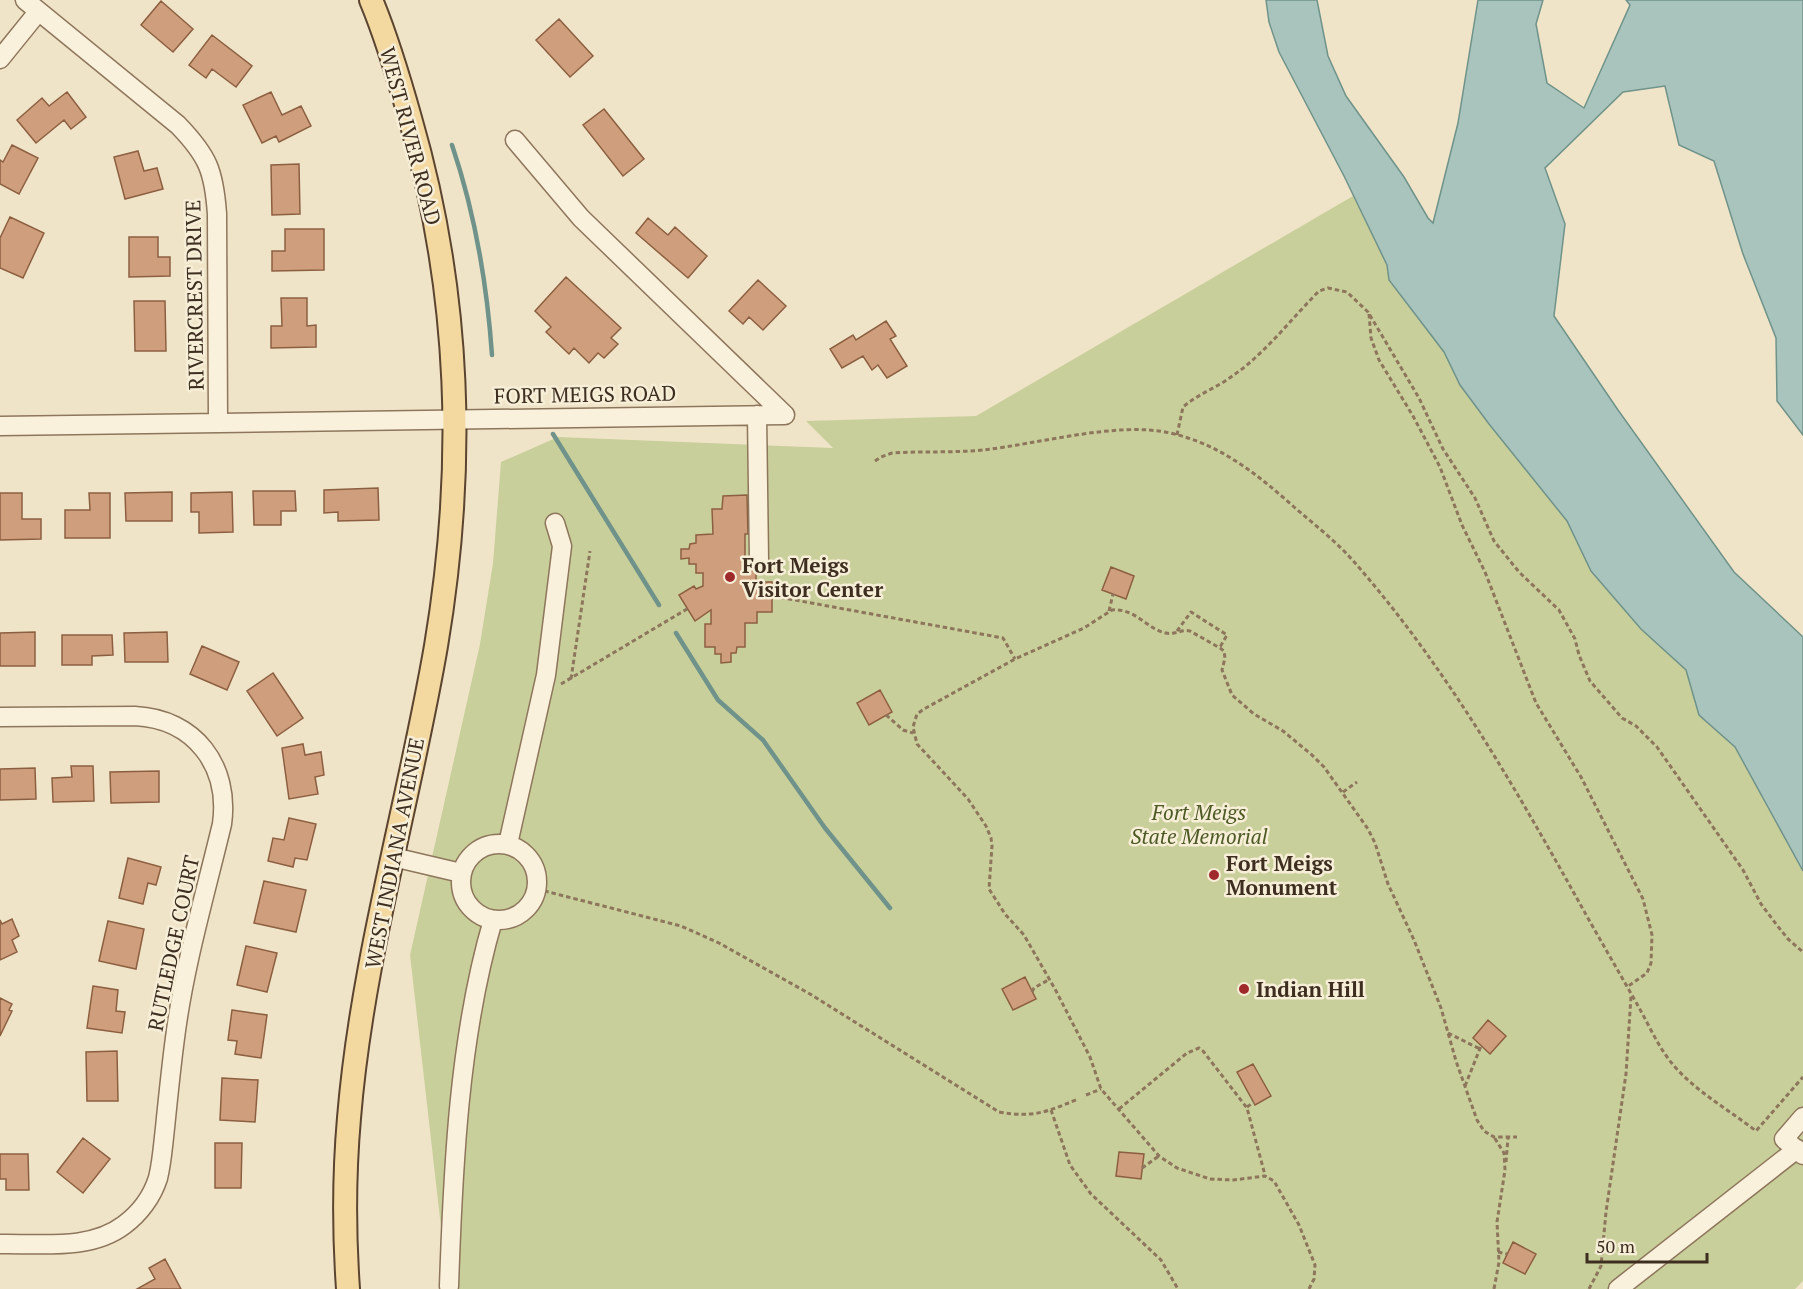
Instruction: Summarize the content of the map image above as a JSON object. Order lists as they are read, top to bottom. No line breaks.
{"streets":{"main road":["WEST RIVER ROAD","WEST INDIANA AVENUE"],"street":["RIVERCREST DRIVE","FORT MEIGS ROAD","RUTLEDGE COURT"]},"crossings":[["WEST RIVER ROAD","FORT MEIGS ROAD"],["WEST RIVER ROAD","WEST INDIANA AVENUE"],["RIVERCREST DRIVE","FORT MEIGS ROAD"],["FORT MEIGS ROAD","WEST INDIANA AVENUE"]],"parks":["Fort Meigs State Memorial"],"places":["Fort Meigs Visitor Center","Fort Meigs Monument","Indian Hill"],"scale_bar":"50 m"}
